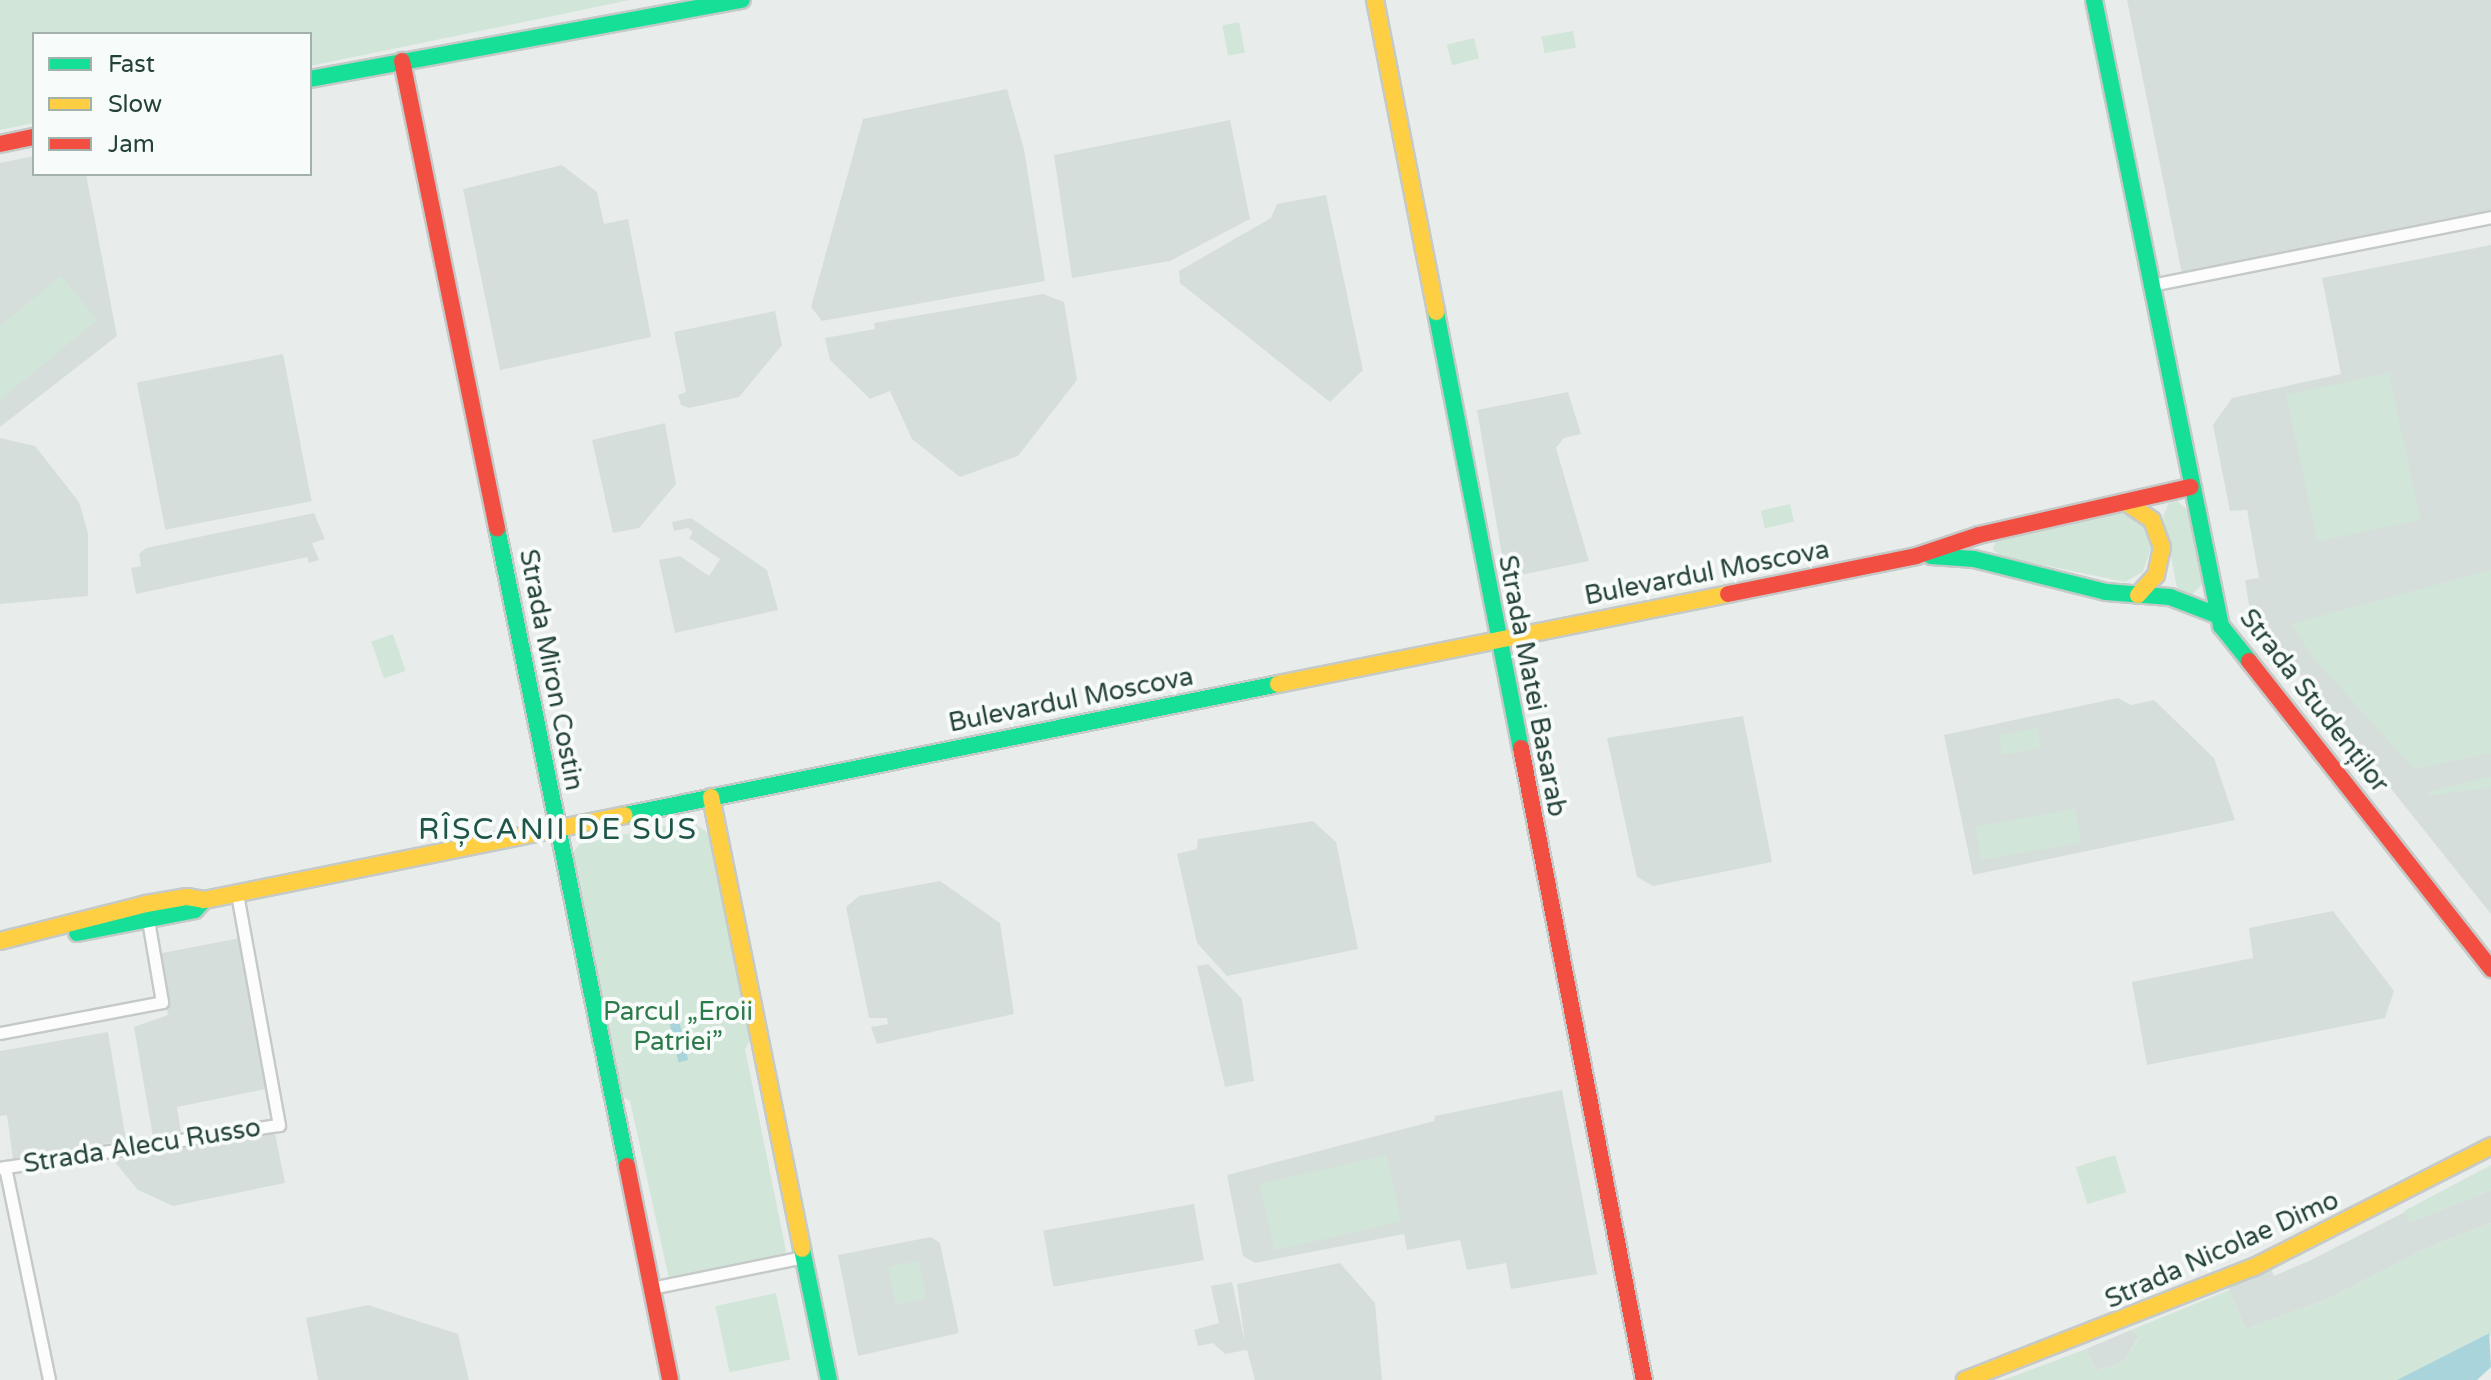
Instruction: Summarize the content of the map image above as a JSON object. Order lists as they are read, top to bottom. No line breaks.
{"streets":{"main road":["Bulevardul Moscova","Strada Miron Costin","Strada Matei Basarab","Strada Studenților","Strada Nicolae Dimo"],"street":["Strada Alecu Russo"]},"crossings":[["Bulevardul Moscova","Strada Miron Costin"],["Bulevardul Moscova","Strada Matei Basarab"],["Bulevardul Moscova","Strada Studenților"],["Bulevardul Moscova","Strada Alecu Russo"]],"districts":["RÎȘCANII DE SUS"],"parks":["Parcul „Eroii Patriei”"],"legend":["Fast","Slow","Jam"]}
